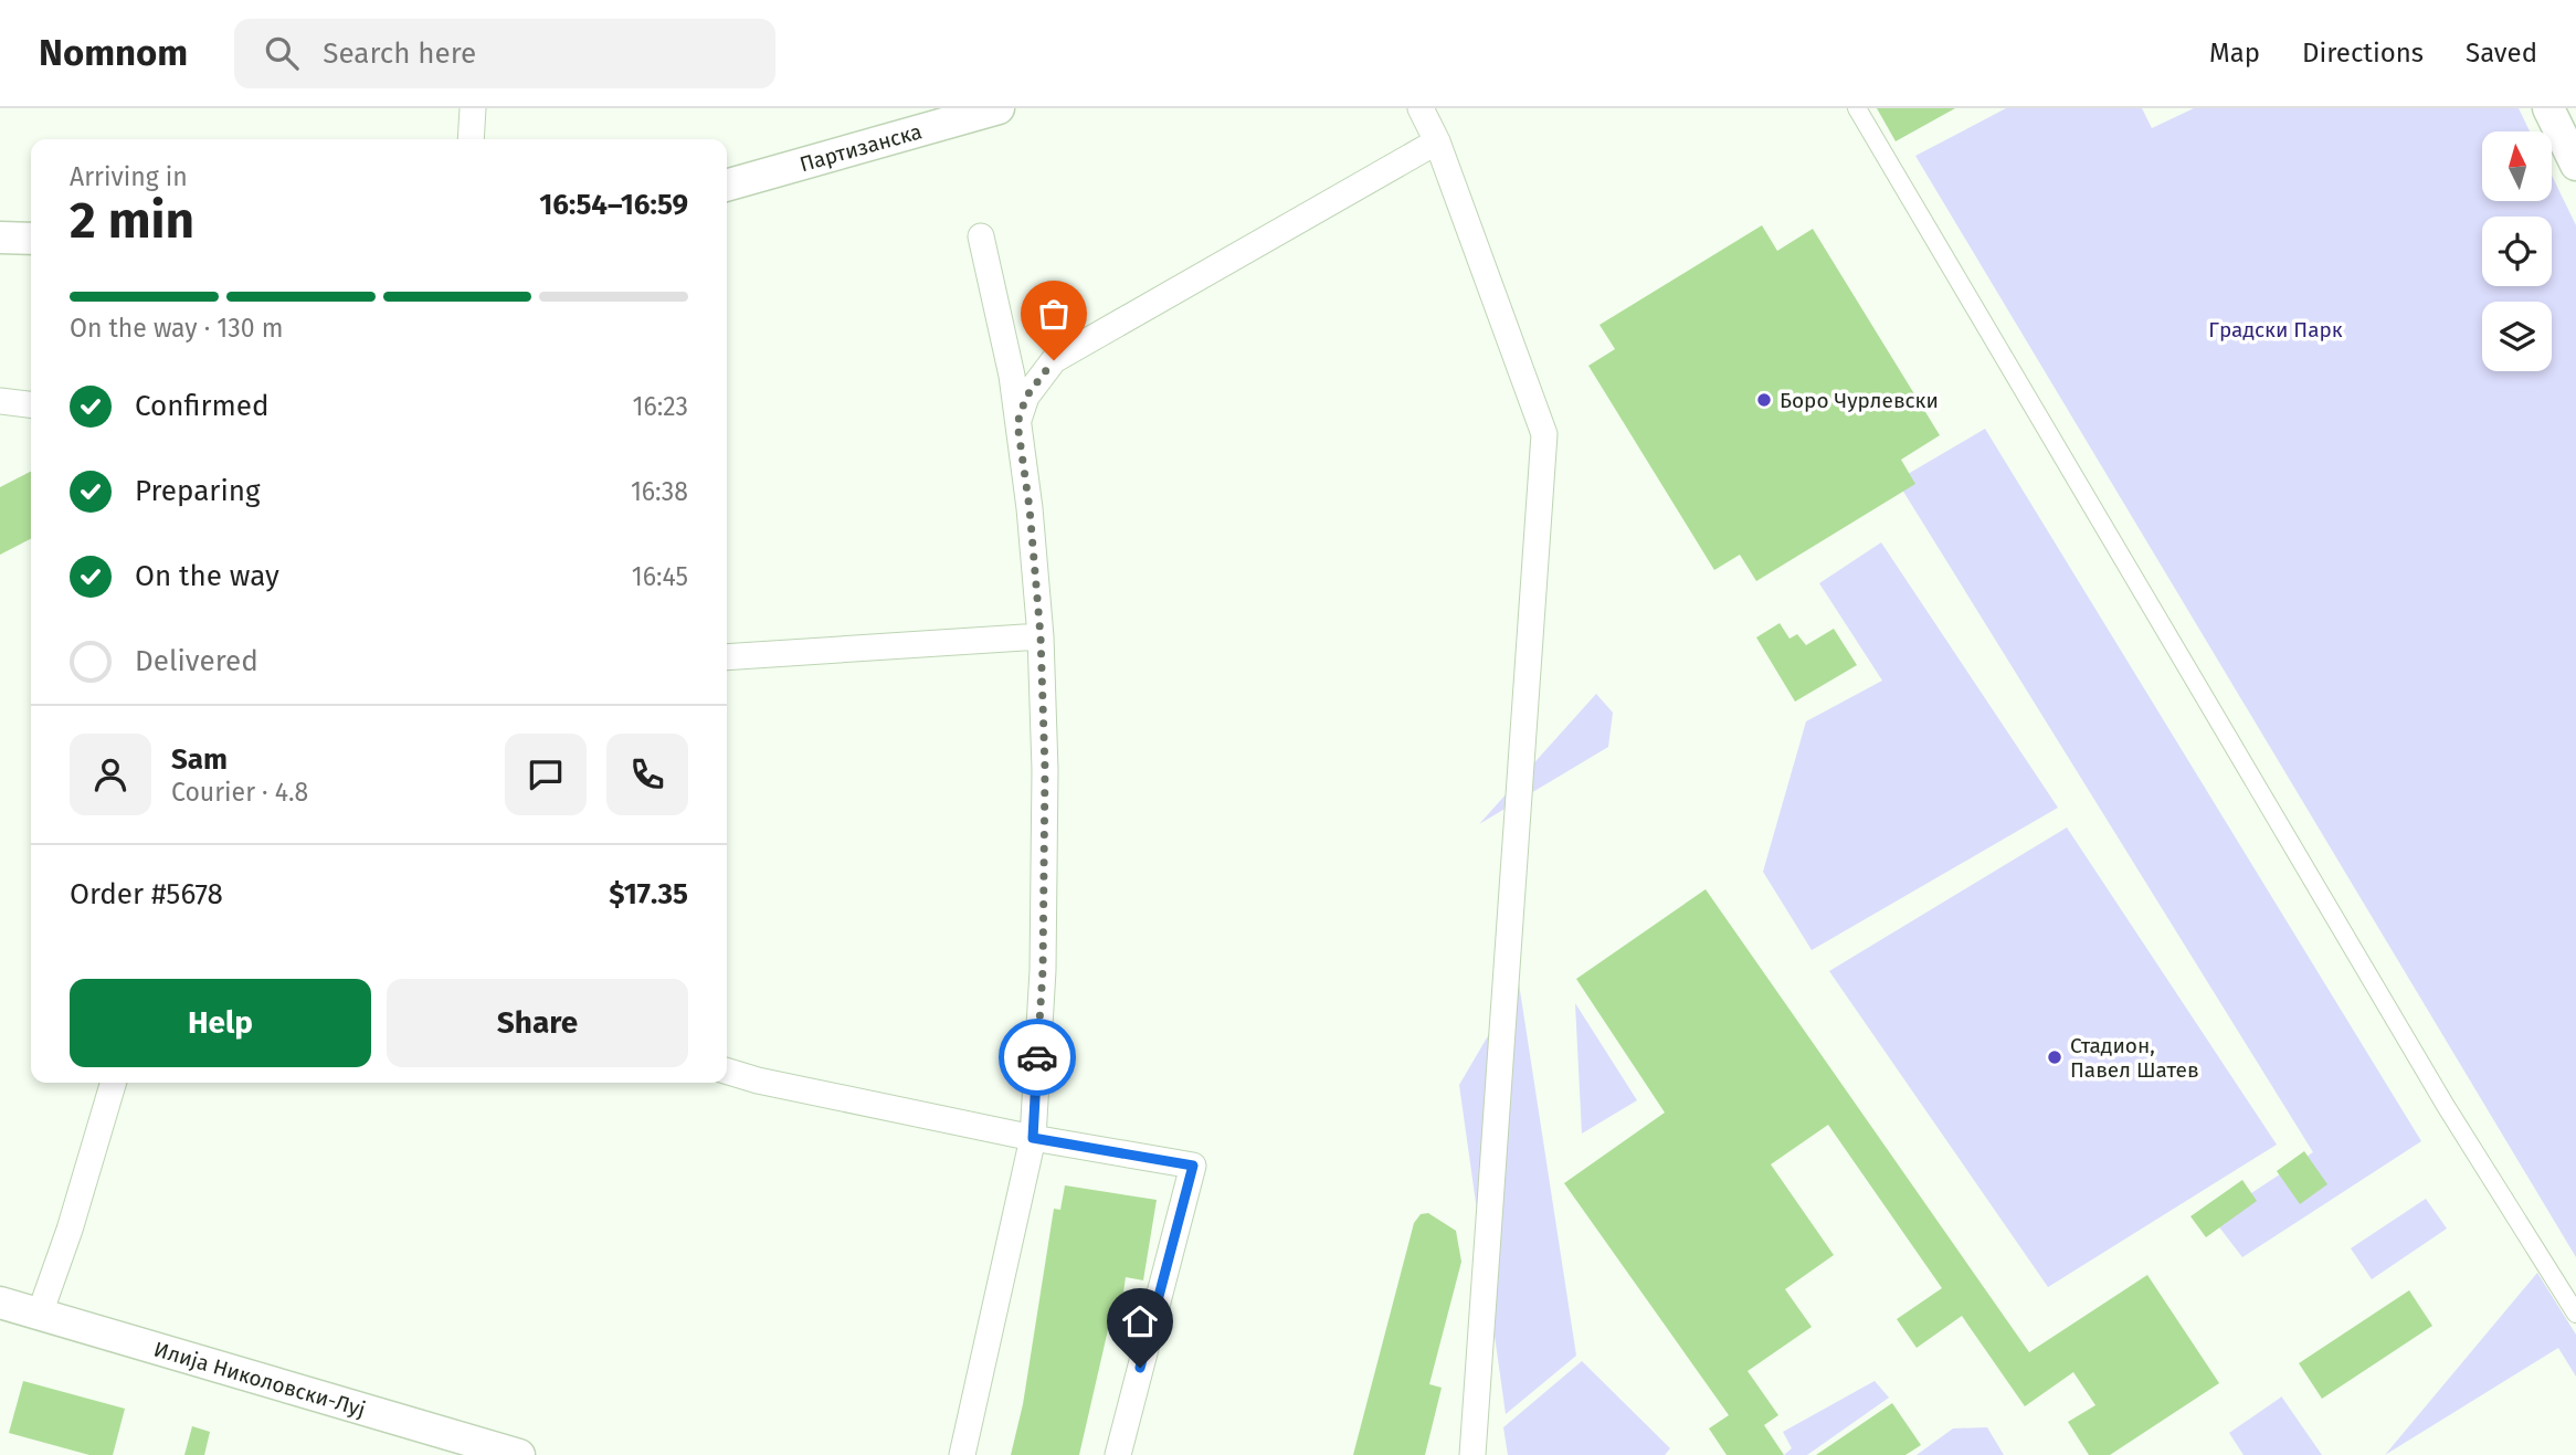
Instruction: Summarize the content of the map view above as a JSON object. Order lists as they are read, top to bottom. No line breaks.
{"streets":{"street":["Партизанска","Илија Николовски-Луј"]},"parks":["Градски Парк"],"places":["Боро Чурлевски","Стадион, Павел Шатев"],"north":"top","page":{"header":"Nomnom","search":"Search here","nav":["Map","Directions","Saved"],"heading":["2 min","Arriving in","16:54–16:59"],"panel":["Sam","Courier · 4.8","Order #5678","$17.35"],"bar":"On the way · 130 m","list":[["Confirmed","16:23"],["Preparing","16:38"],["On the way","16:45"],"Delivered"],"buttons":["Help","Share"]}}
